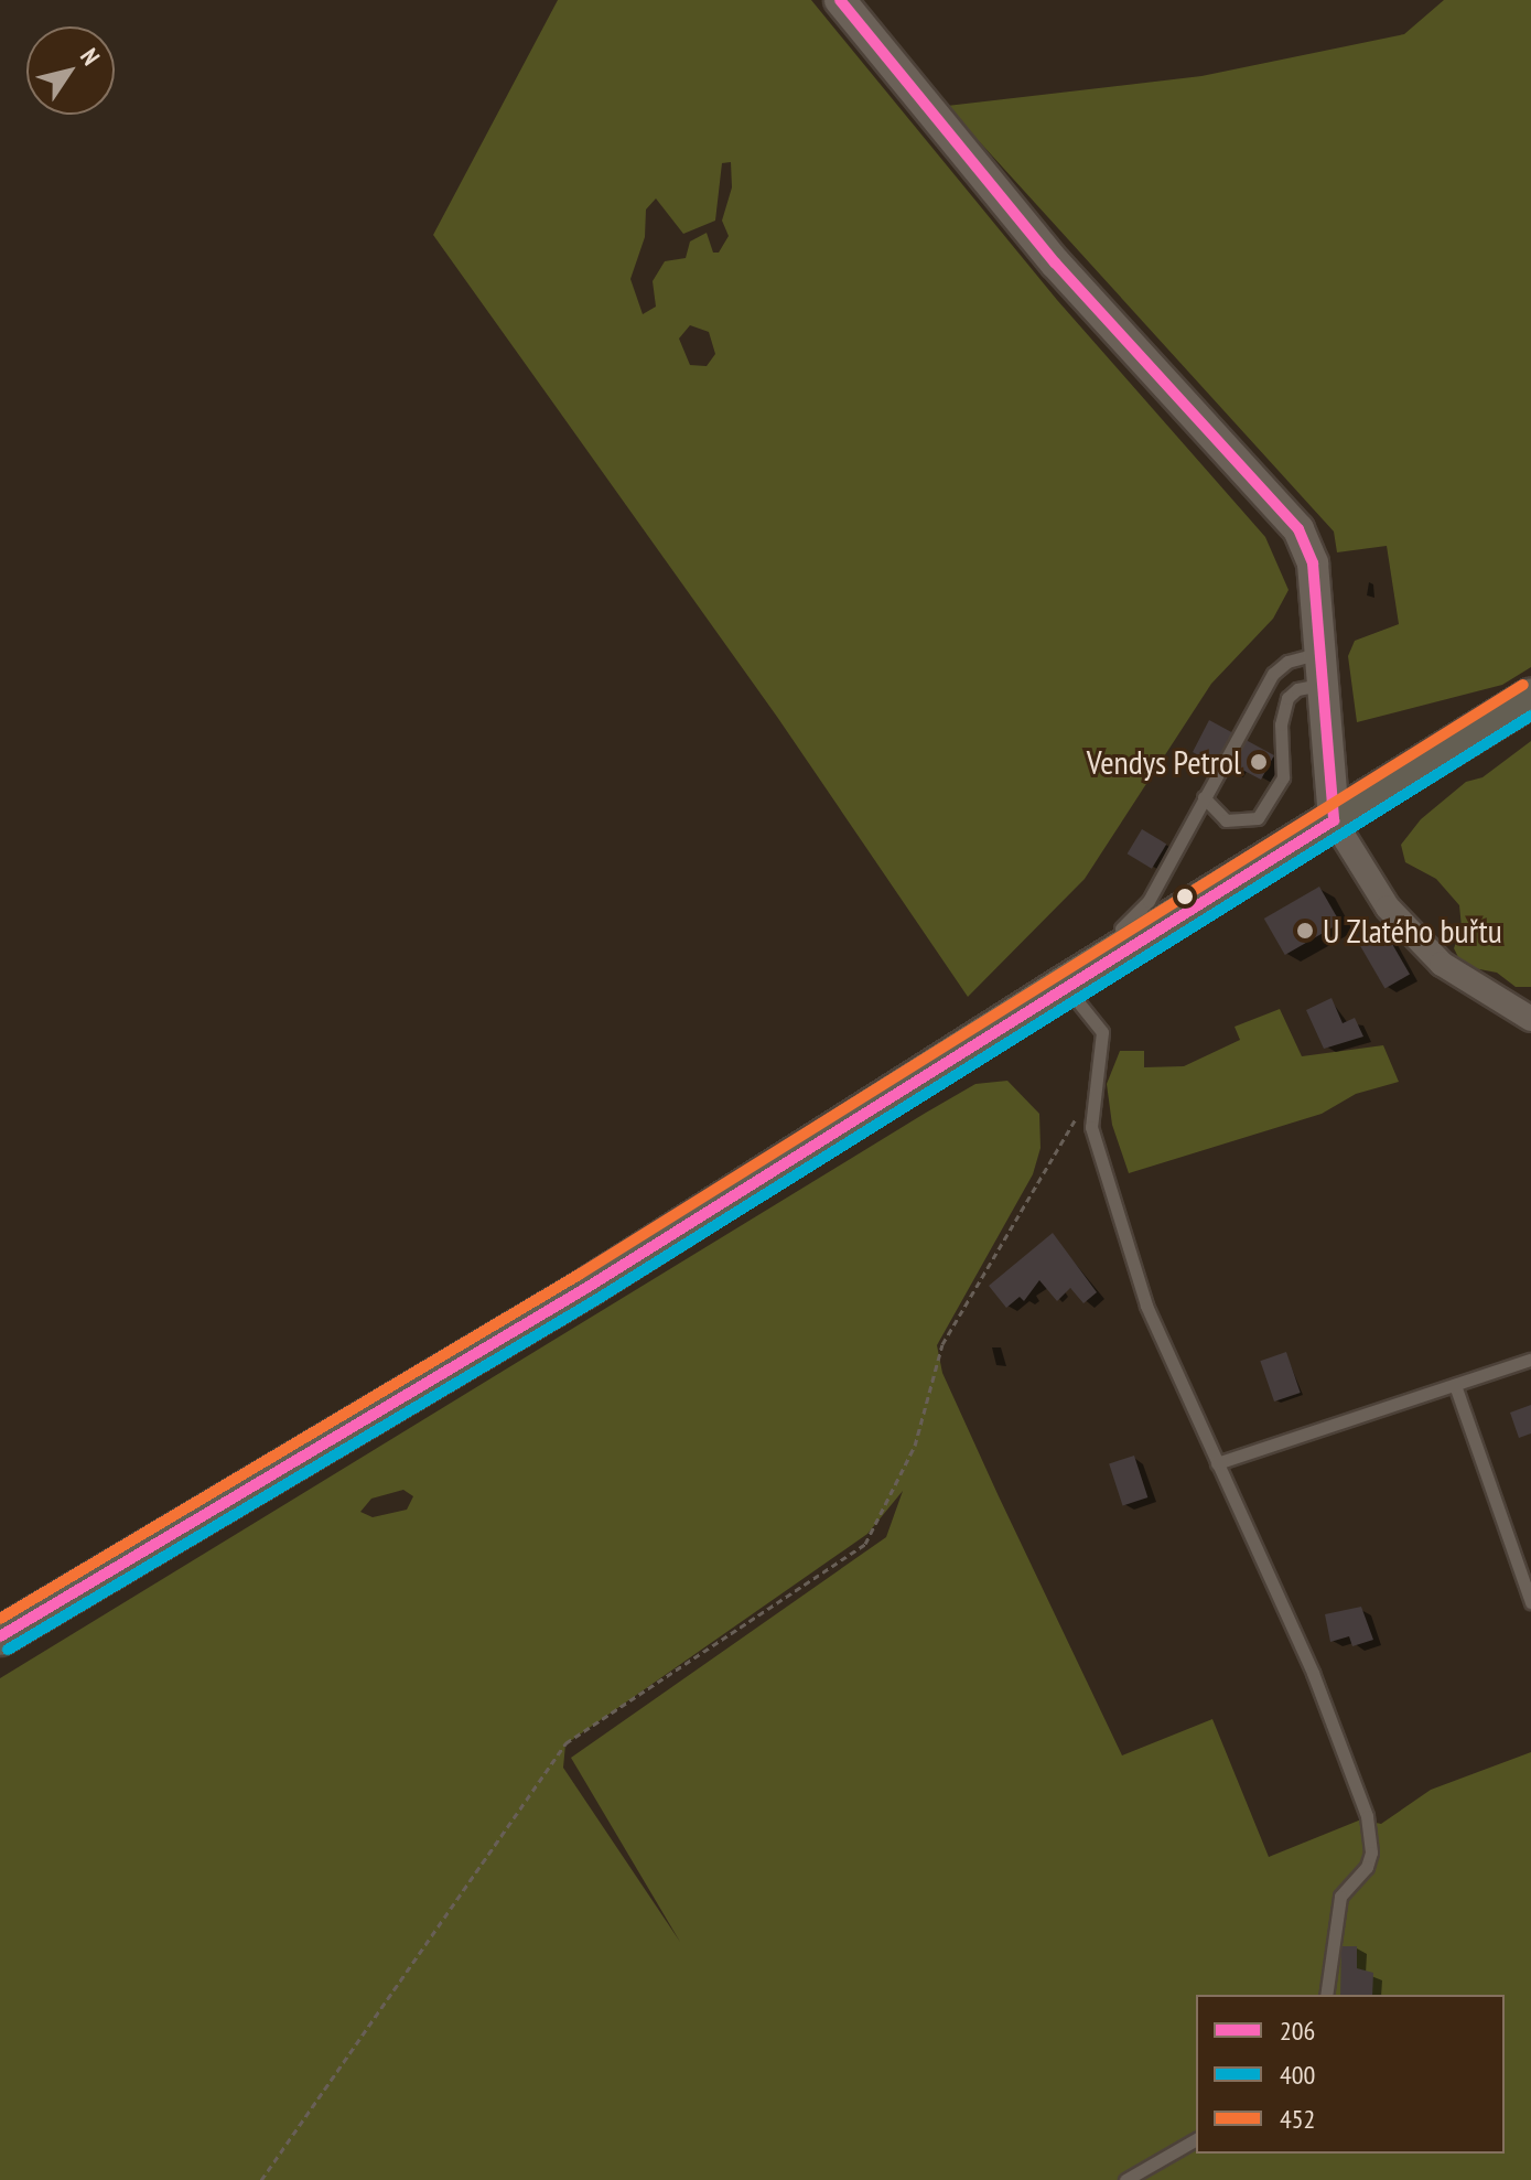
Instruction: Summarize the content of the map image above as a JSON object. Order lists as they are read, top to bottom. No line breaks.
{"places":["Vendys Petrol","U Zlatého buřtu"],"lines":["transit line 206","transit line 452","transit line 400"],"legend":["206","400","452"],"north":"top right"}
